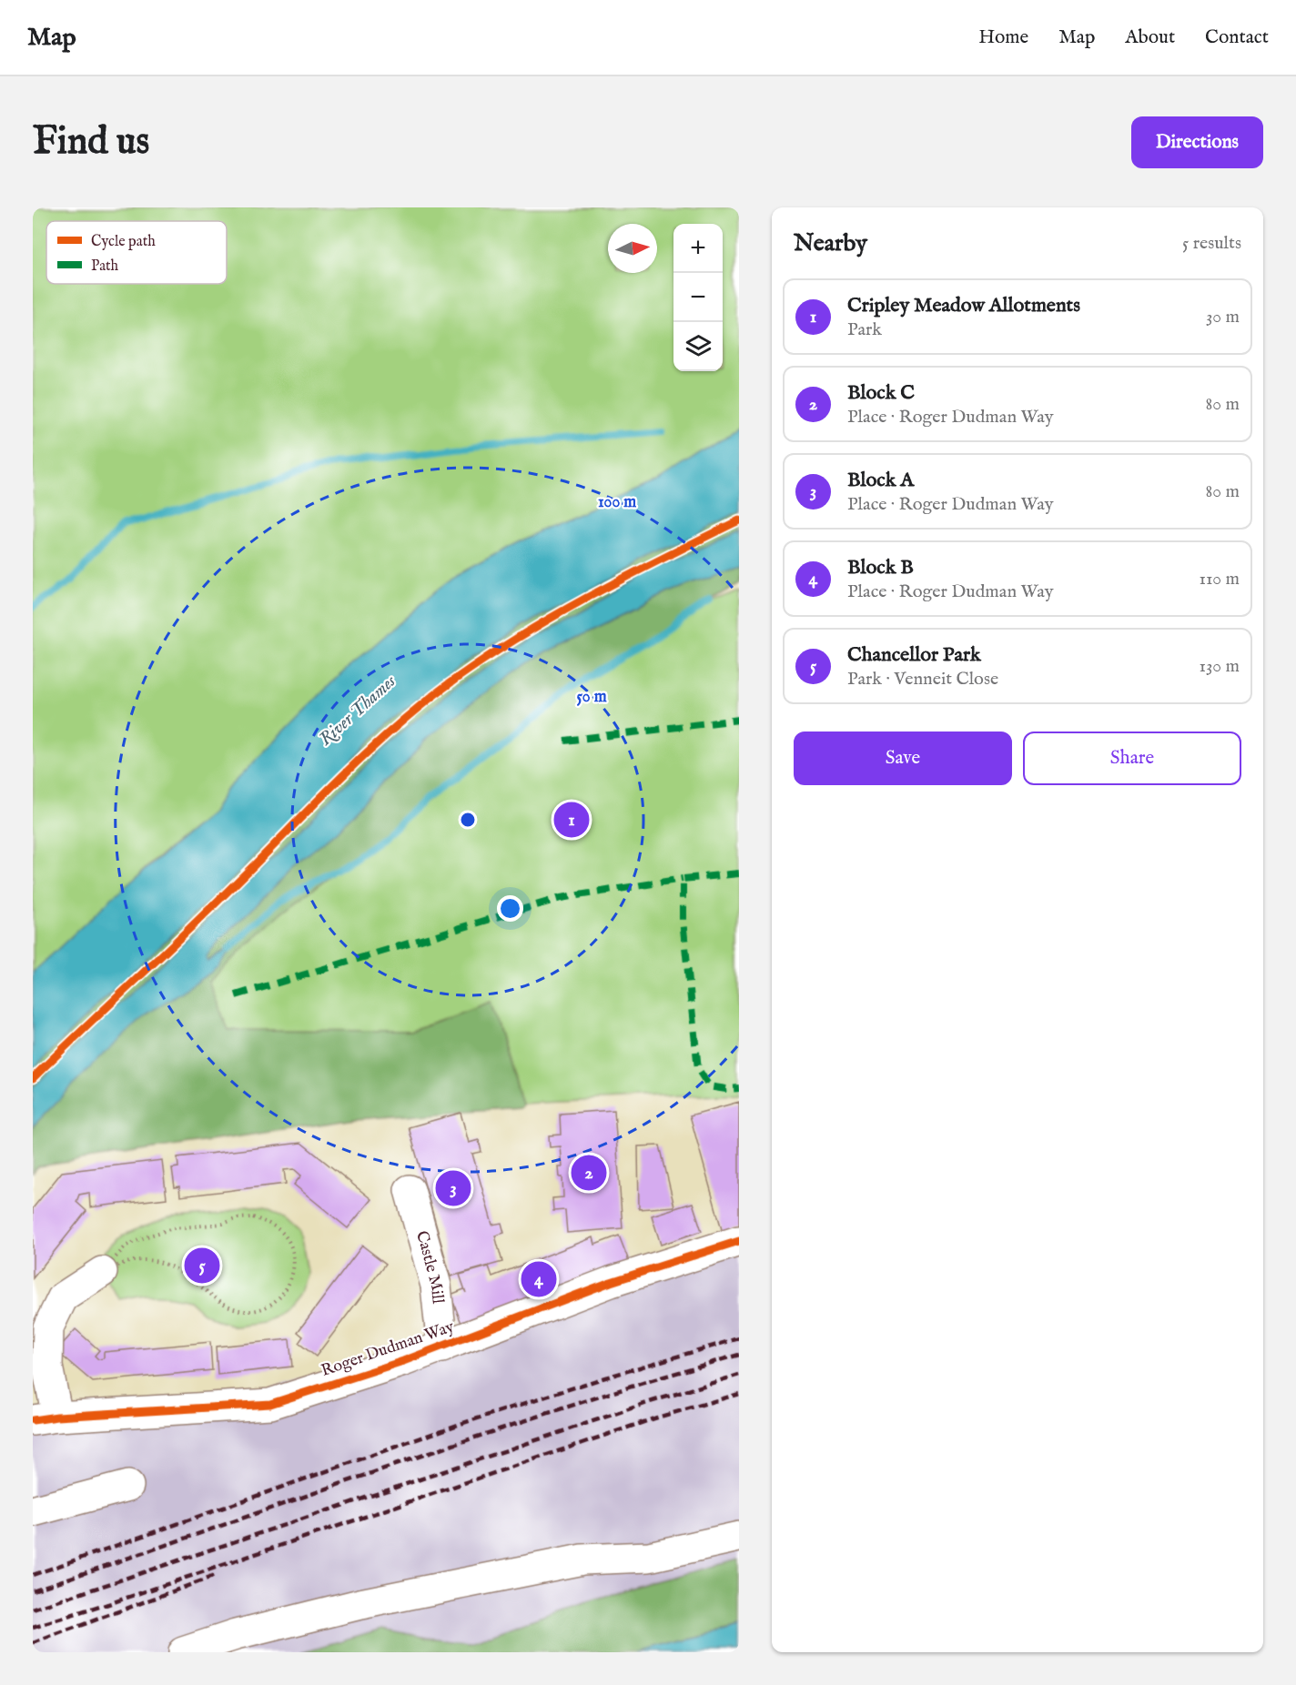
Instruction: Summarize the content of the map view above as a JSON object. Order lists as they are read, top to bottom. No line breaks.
{"streets":{"street":["Castle Mill","Roger Dudman Way"]},"crossings":[["Castle Mill","Roger Dudman Way"]],"water":["River Thames"],"legend":["Cycle path","Path"],"north":"right","page":{"header":"Map","nav":["Home","Map","About","Contact"],"buttons":["Directions",["Save","Share"]],"title":"Find us","heading":["Nearby","5 results"],"map_buttons":["+","−"],"list":[{"mark":"1","name":"Cripley Meadow Allotments","note":"Park","value":"30 m"},{"mark":"2","name":"Block C","note":"Place · Roger Dudman Way","value":"80 m"},{"mark":"3","name":"Block A","note":"Place · Roger Dudman Way","value":"80 m"},{"mark":"4","name":"Block B","note":"Place · Roger Dudman Way","value":"110 m"},{"mark":"5","name":"Chancellor Park","note":"Park · Venneit Close","value":"130 m"}],"pins":["1","2","3","5","4"]},"rings":["100 m","50 m"]}
